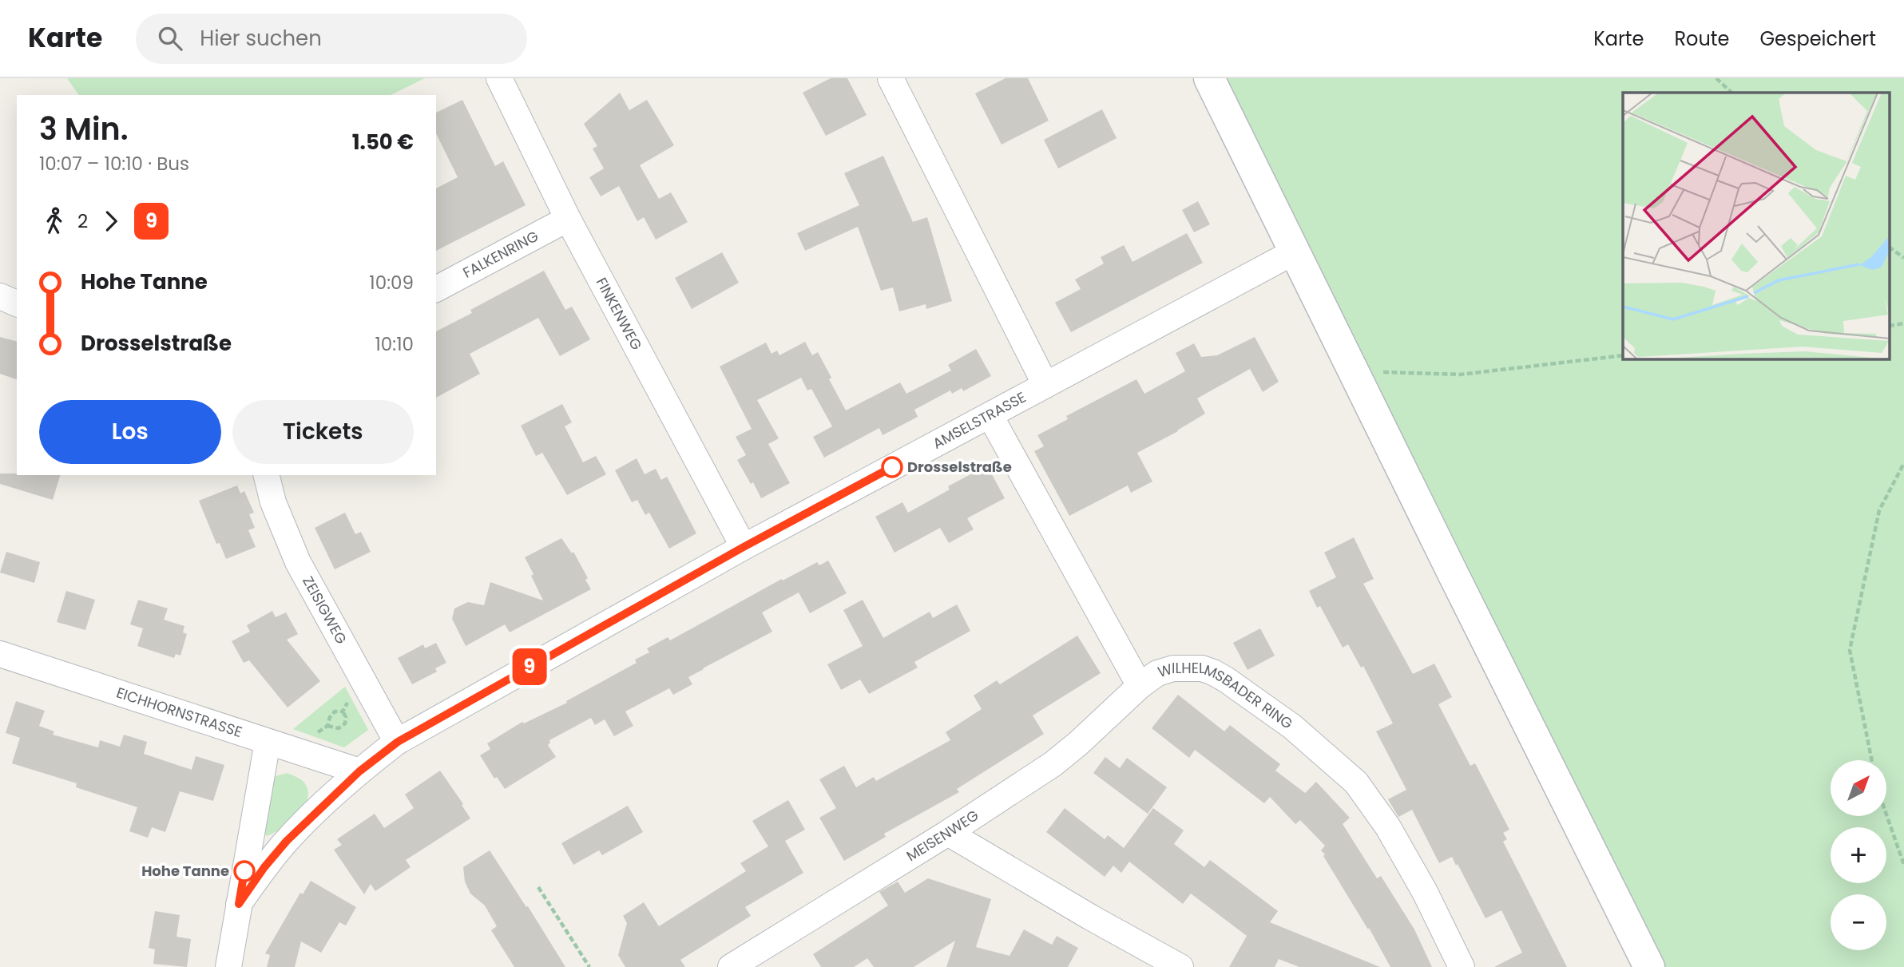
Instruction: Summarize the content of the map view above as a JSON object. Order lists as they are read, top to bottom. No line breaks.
{"streets":{"street":["FALKENRING","FINKENWEG","AMSELSTRASSE","ZEISIGWEG","WILHELMSBADER RING","EICHHORNSTRASSE","MEISENWEG"]},"crossings":[["FALKENRING","FINKENWEG"],["FINKENWEG","AMSELSTRASSE"],["AMSELSTRASSE","ZEISIGWEG"],["AMSELSTRASSE","WILHELMSBADER RING"],["AMSELSTRASSE","EICHHORNSTRASSE"],["WILHELMSBADER RING","MEISENWEG"]],"places":["Drosselstraße","Hohe Tanne"],"lines":["bus line 9"],"north":"top right","page":{"header":"Karte","search":"Hier suchen","nav":["Karte","Route","Gespeichert"],"on_map":"9","heading":["3 Min.","10:07 – 10:10 · Bus","1.50 €"],"legs":["2","9"],"list":[{"name":"Hohe Tanne","value":"10:09"},{"name":"Drosselstraße","value":"10:10"}],"buttons":["Los","Tickets"],"map_buttons":["+","−"]}}
